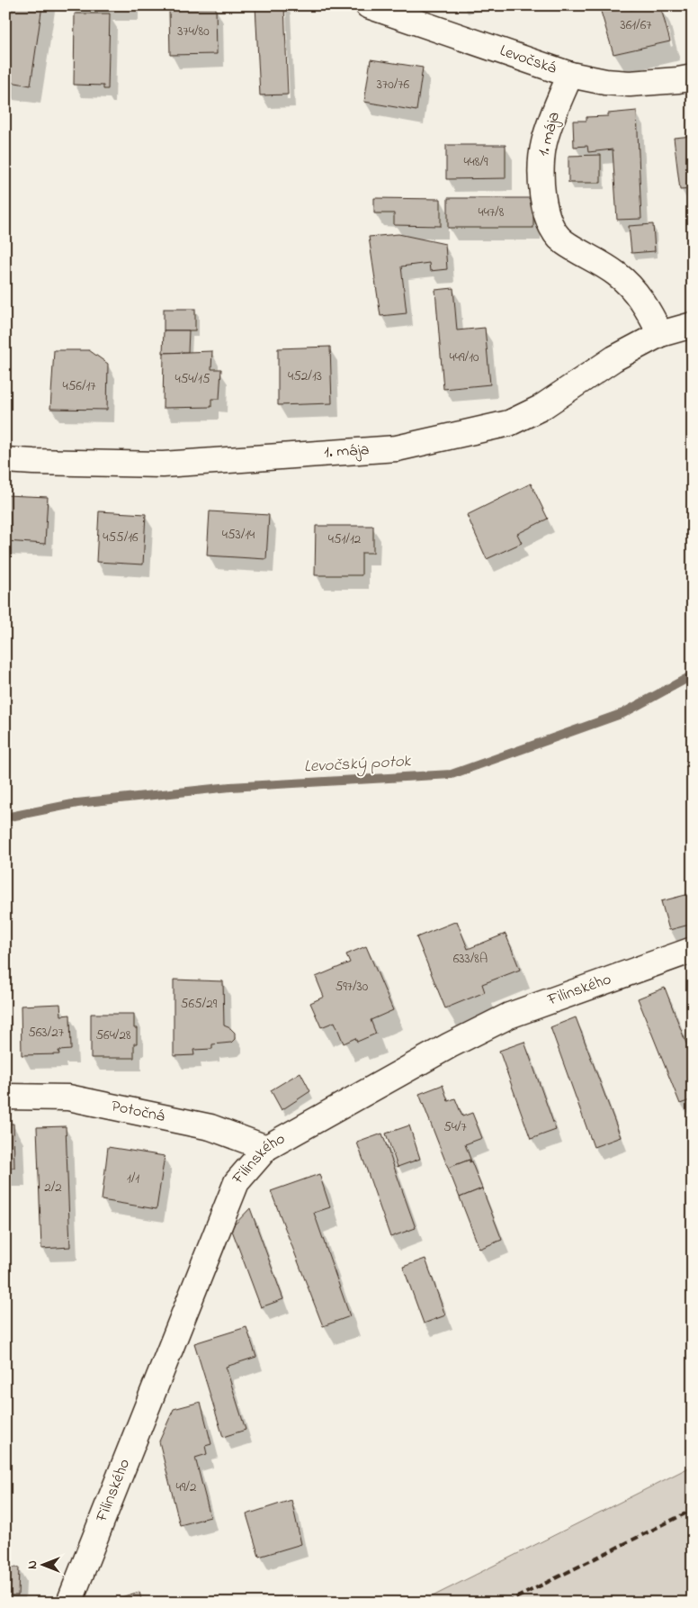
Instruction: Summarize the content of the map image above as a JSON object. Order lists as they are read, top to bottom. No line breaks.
{"streets":{"street":["Levočská","1. mája","Filinského","Potočná"]},"crossings":[["Levočská","1. mája"],["Filinského","Potočná"]],"water":["Levočský potok"],"house_numbers":["361/67","374/80","370/76","448/9","447/8","449/10","452/13","454/15","456/17","453/14","455/16","451/12","633/8A","597/30","565/29","563/27","564/28","54/7","1/1","2/2","49/2"],"north":"left"}
